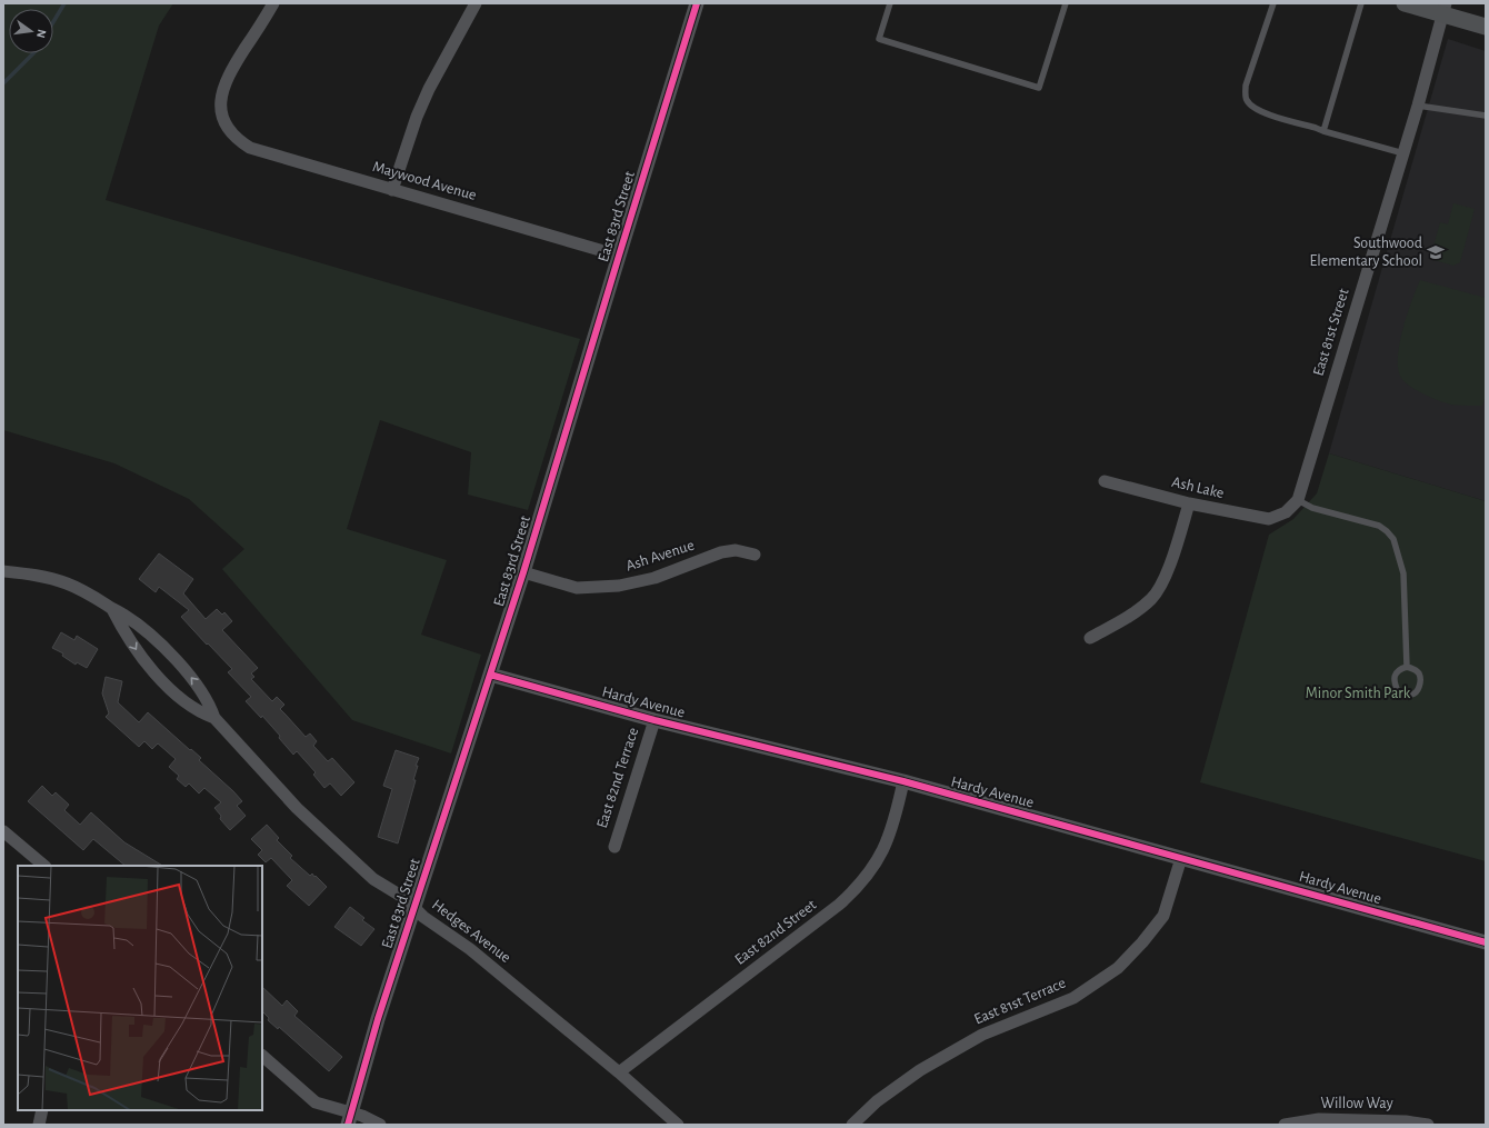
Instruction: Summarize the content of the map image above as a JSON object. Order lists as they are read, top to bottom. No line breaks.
{"streets":{"street":["Maywood Avenue","East 83rd Street","East 81st Street","Ash Lake","Ash Avenue","Hardy Avenue","East 82nd Terrace","Hedges Avenue","East 82nd Street","East 81st Terrace","Willow Way"]},"crossings":[["Maywood Avenue","East 83rd Street"],["East 83rd Street","Ash Avenue"],["East 83rd Street","Hardy Avenue"],["East 83rd Street","Hedges Avenue"],["East 81st Street","Ash Lake"],["Hardy Avenue","East 82nd Terrace"],["Hardy Avenue","East 82nd Street"],["Hardy Avenue","East 81st Terrace"],["Hedges Avenue","East 82nd Street"]],"parks":["Minor Smith Park"],"places":{"school or university":["Southwood Elementary School"]},"north":"right"}
